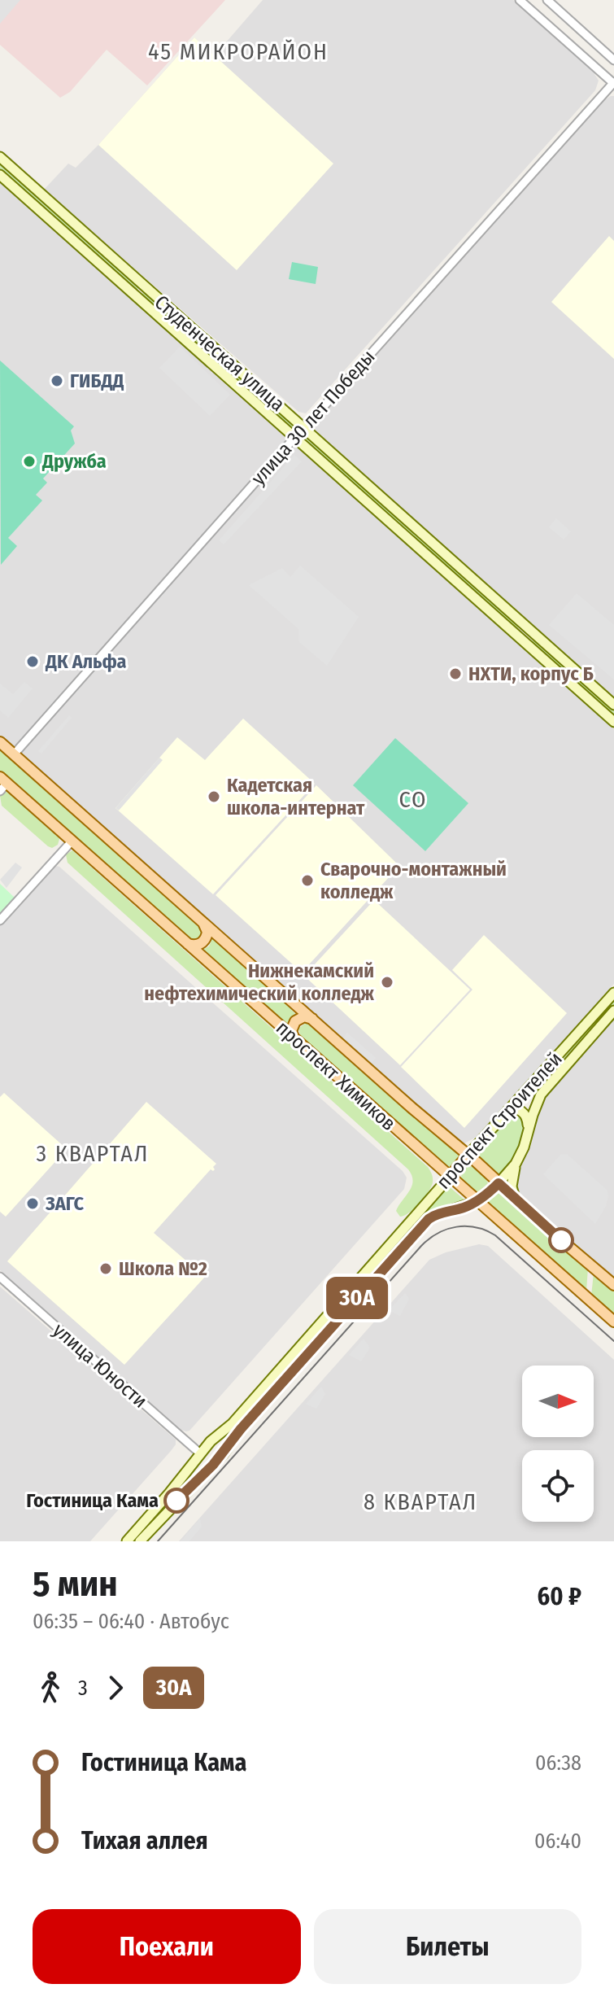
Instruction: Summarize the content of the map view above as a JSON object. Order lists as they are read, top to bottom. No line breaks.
{"streets":{"main road":["Студенческая улица","улица 30 лет Победы","проспект Химиков","проспект Строителей"],"street":["улица Юности"]},"crossings":[["Студенческая улица","улица 30 лет Победы"],["улица 30 лет Победы","проспект Химиков"],["проспект Химиков","проспект Строителей"],["проспект Строителей","улица Юности"]],"districts":["45 МИКРОРАЙОН","СО","3 КВАРТАЛ","8 КВАРТАЛ"],"places":["ГИБДД","Дружба","ДК Альфа","НХТИ, корпус Б","Кадетская школа-интернат","Сварочно-монтажный колледж","Нижнекамский нефтехимический колледж","ЗАГС","Школа №2","Гостиница Кама"],"lines":["bus line 30А"],"north":"right","page":{"on_map":"30А","heading":["5 мин","06:35 – 06:40 · Автобус","60 ₽"],"legs":["3","30А"],"list":[{"name":"Гостиница Кама","value":"06:38"},{"name":"Тихая аллея","value":"06:40"}],"buttons":["Поехали","Билеты"]}}
